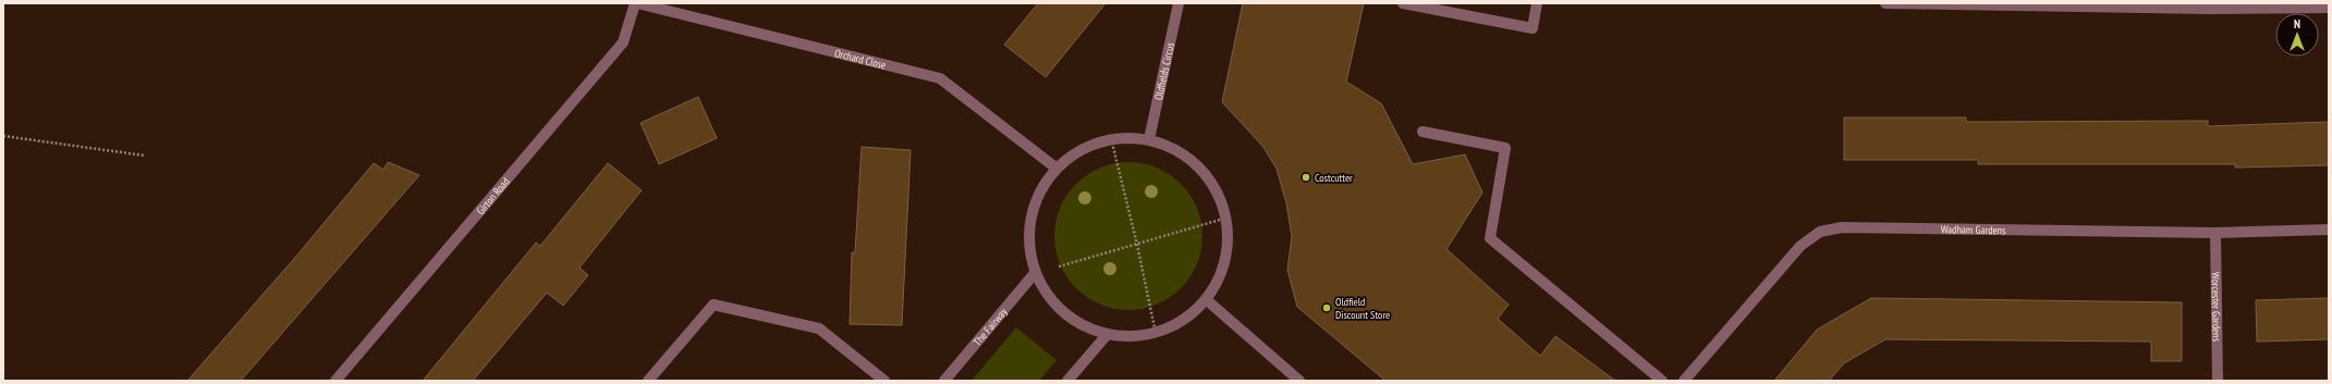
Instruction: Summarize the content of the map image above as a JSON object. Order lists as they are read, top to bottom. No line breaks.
{"streets":{"street":["Orchard Close","Oldfields Circus","Girton Road","Wadham Gardens","Worcester Gardens","The Fairway"]},"crossings":[["Orchard Close","Girton Road"],["Wadham Gardens","Worcester Gardens"]],"places":["Costcutter","Oldfield Discount Store"],"north":"top"}
